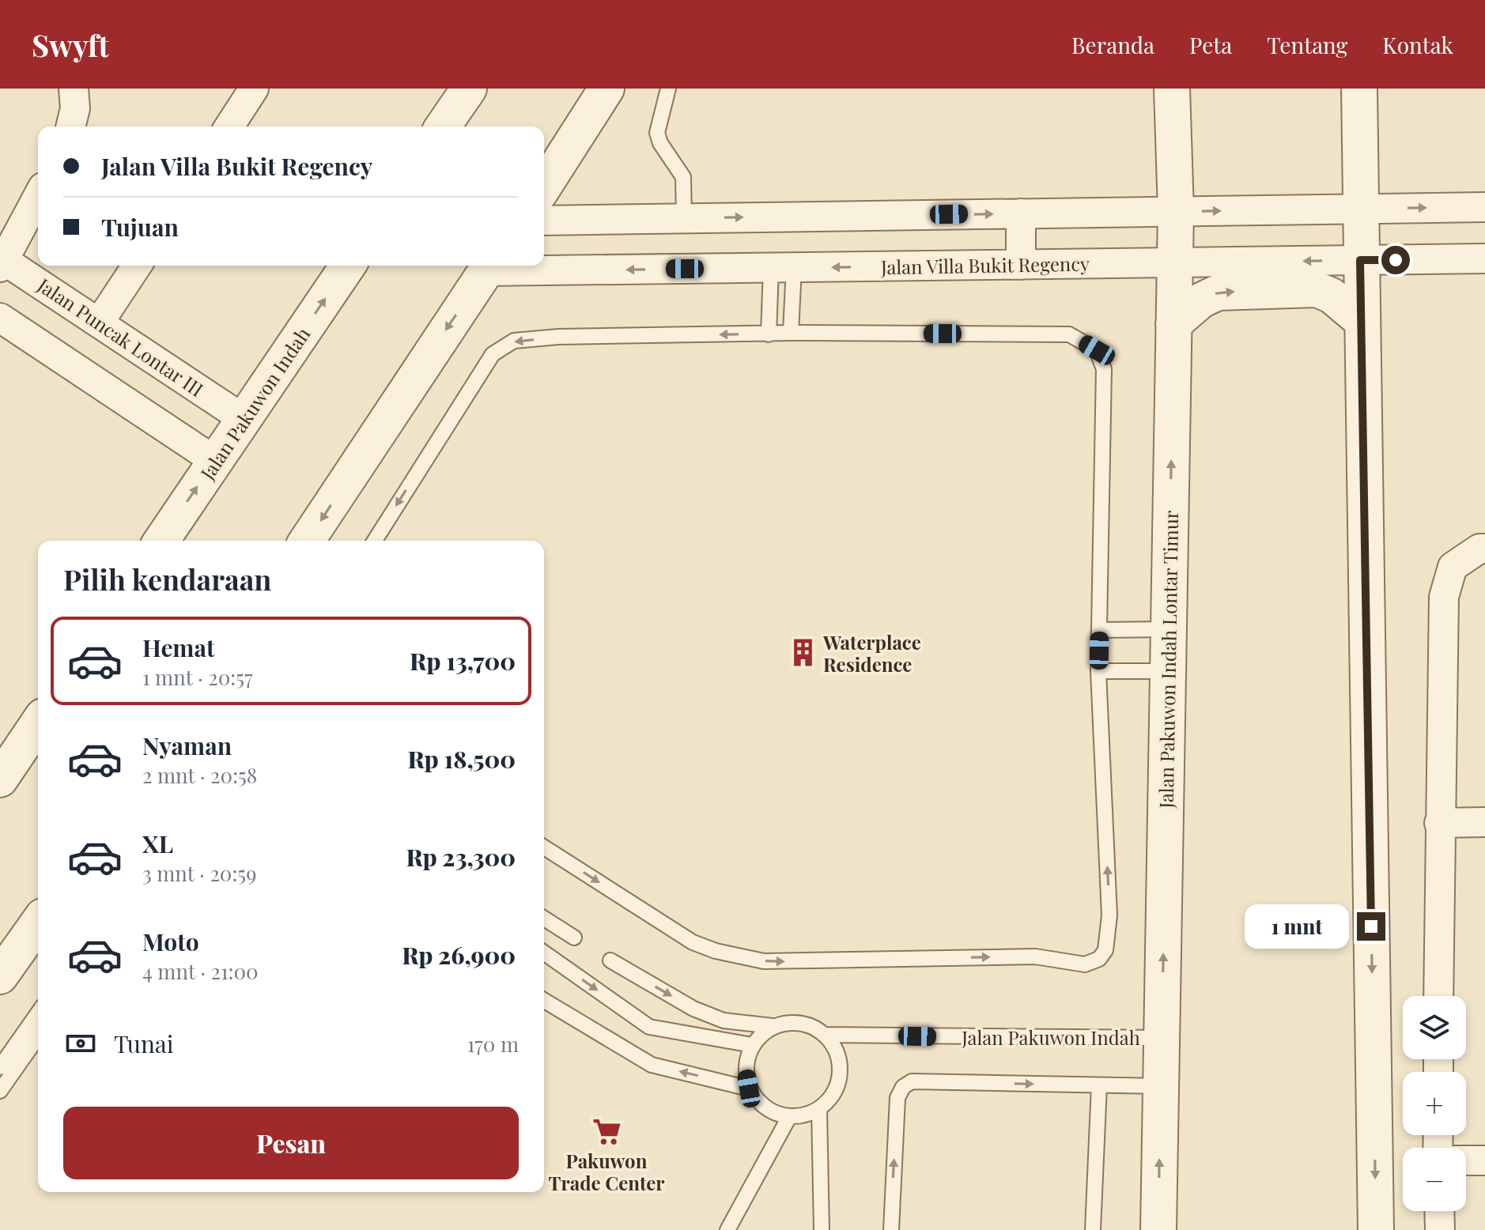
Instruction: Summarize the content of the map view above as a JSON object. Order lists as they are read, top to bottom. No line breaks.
{"streets":{"street":["Jalan Villa Bukit Regency","Jalan Puncak Lontar III","Jalan Pakuwon Indah","Jalan Pakuwon Indah Lontar Timur"]},"crossings":[["Jalan Villa Bukit Regency","Jalan Pakuwon Indah Lontar Timur"],["Jalan Puncak Lontar III","Jalan Pakuwon Indah"],["Jalan Pakuwon Indah","Jalan Pakuwon Indah Lontar Timur"]],"places":{"building":["Waterplace Residence"],"supermarket":["Pakuwon Trade Center"]},"page":{"header":"Swyft","nav":["Beranda","Peta","Tentang","Kontak"],"banner":["Jalan Villa Bukit Regency","Tujuan"],"heading":"Pilih kendaraan","list":[{"name":"Hemat","note":"1 mnt · 20:57","value":"Rp 13,700"},{"name":"Nyaman","note":"2 mnt · 20:58","value":"Rp 18,500"},{"name":"XL","note":"3 mnt · 20:59","value":"Rp 23,300"},{"name":"Moto","note":"4 mnt · 21:00","value":"Rp 26,900"}],"bubble":"1 mnt","map_buttons":["+","−"],"pay":["Tunai","170 m"],"buttons":"Pesan"}}
